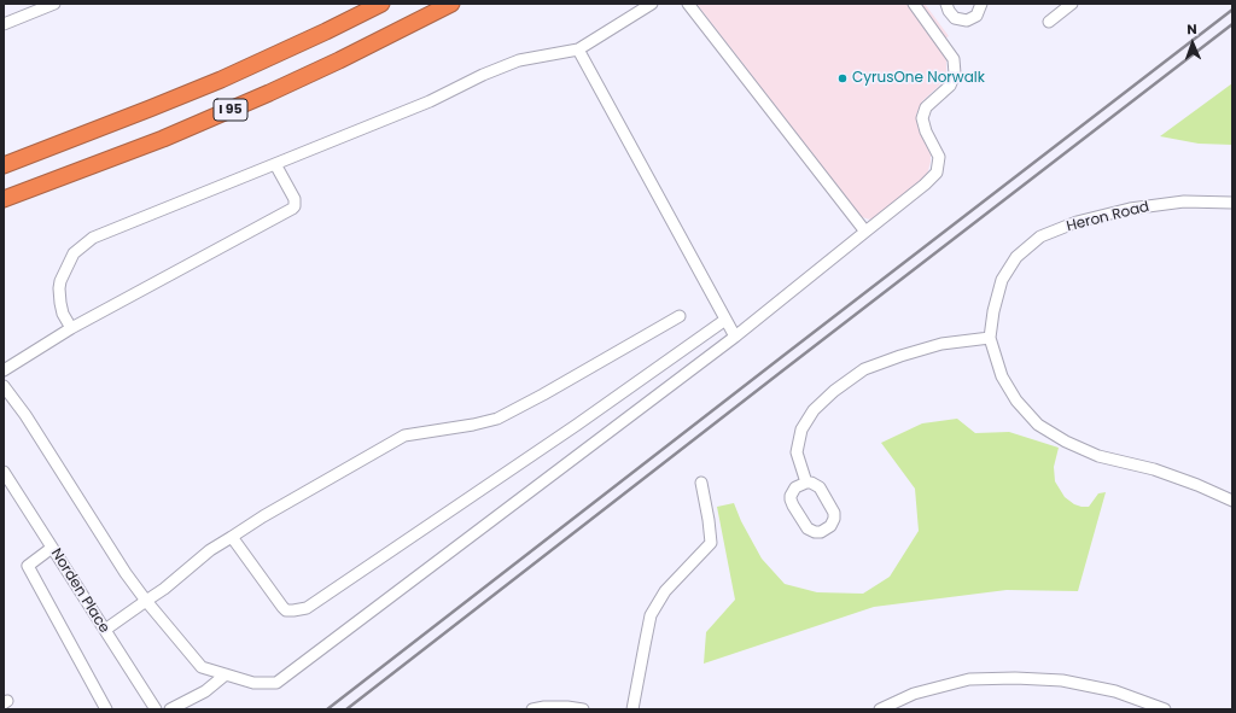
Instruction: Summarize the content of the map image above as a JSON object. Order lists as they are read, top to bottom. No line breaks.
{"streets":{"highway":["I 95"],"street":["Heron Road","Norden Place"]},"places":["CyrusOne Norwalk"],"north":"top"}
